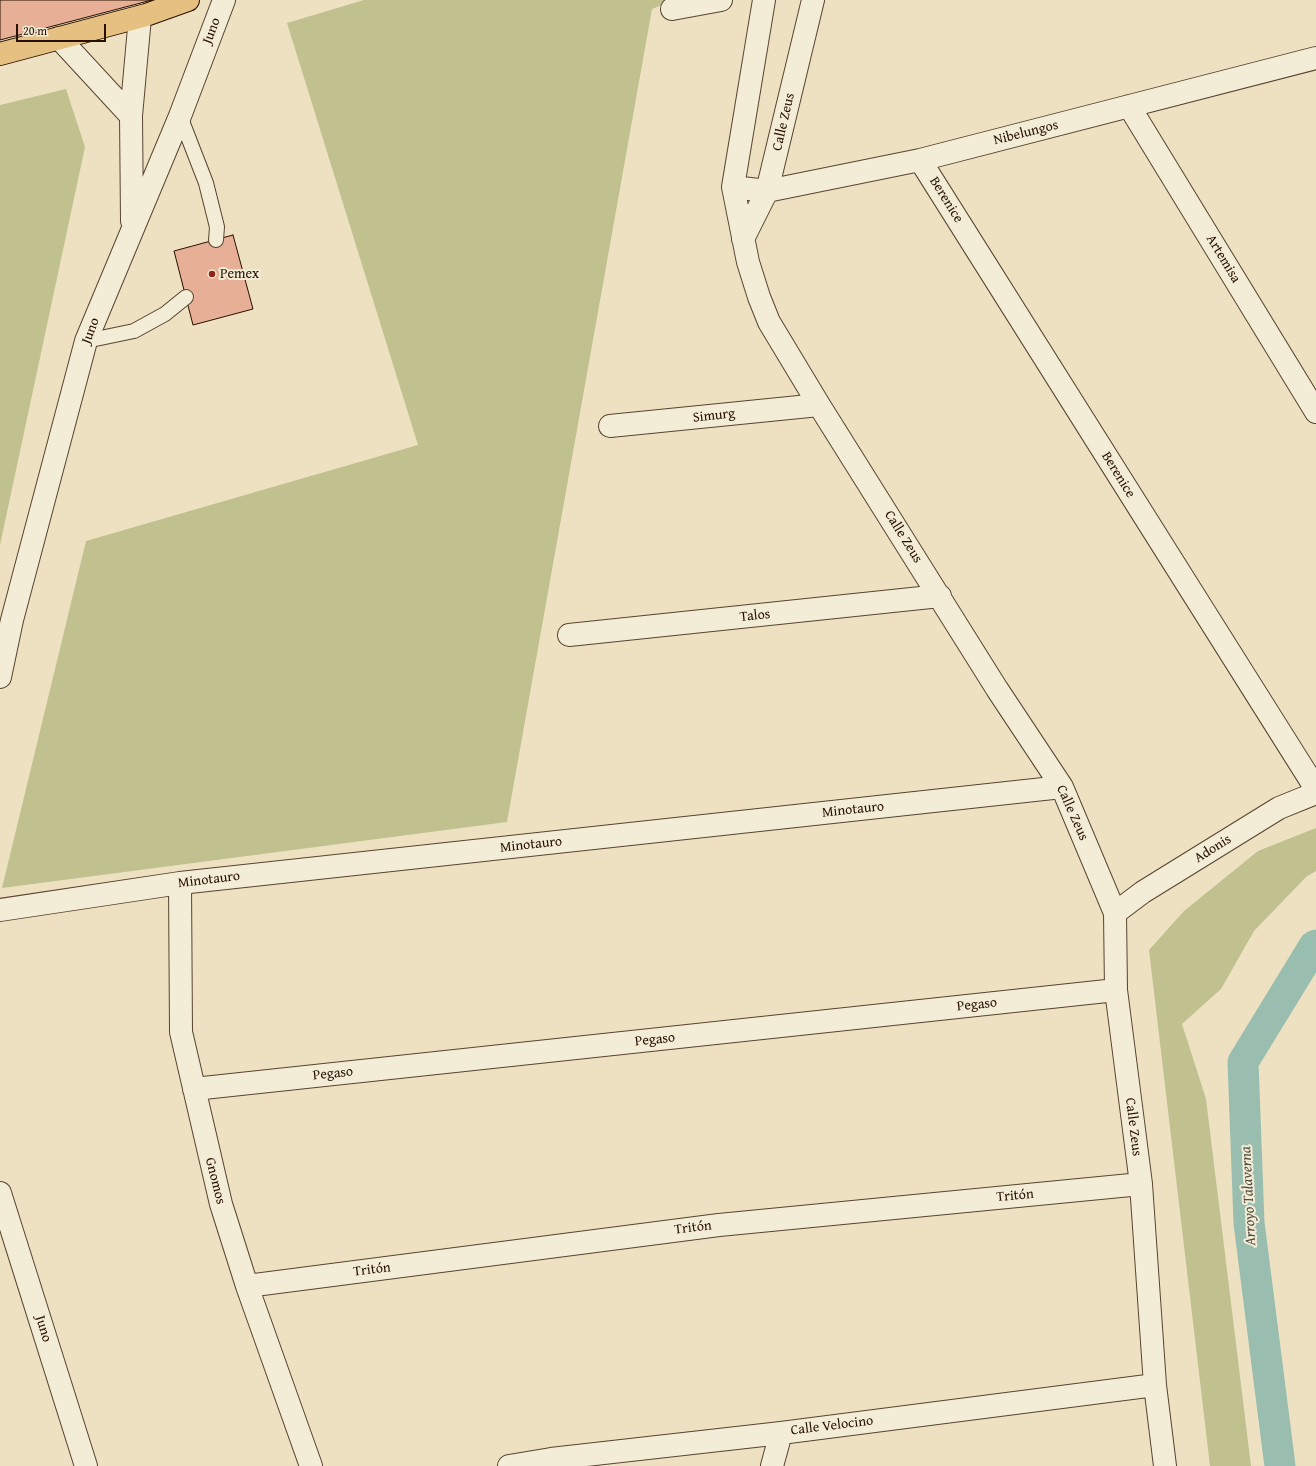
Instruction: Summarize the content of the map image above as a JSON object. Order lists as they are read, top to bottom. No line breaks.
{"streets":{"street":["Juno","Calle Zeus","Nibelungos","Berenice","Artemisa","Simurg","Talos","Minotauro","Adonis","Pegaso","Gnomos","Tritón","Calle Velocino"]},"crossings":[["Calle Zeus","Nibelungos"],["Calle Zeus","Simurg"],["Calle Zeus","Talos"],["Calle Zeus","Minotauro"],["Calle Zeus","Adonis"],["Calle Zeus","Pegaso"],["Calle Zeus","Tritón"],["Calle Zeus","Calle Velocino"],["Nibelungos","Berenice"],["Nibelungos","Artemisa"],["Minotauro","Gnomos"],["Pegaso","Gnomos"],["Gnomos","Tritón"]],"water":["Arroyo Talaverna"],"places":["Pemex"],"scale_bar":"20 m"}
